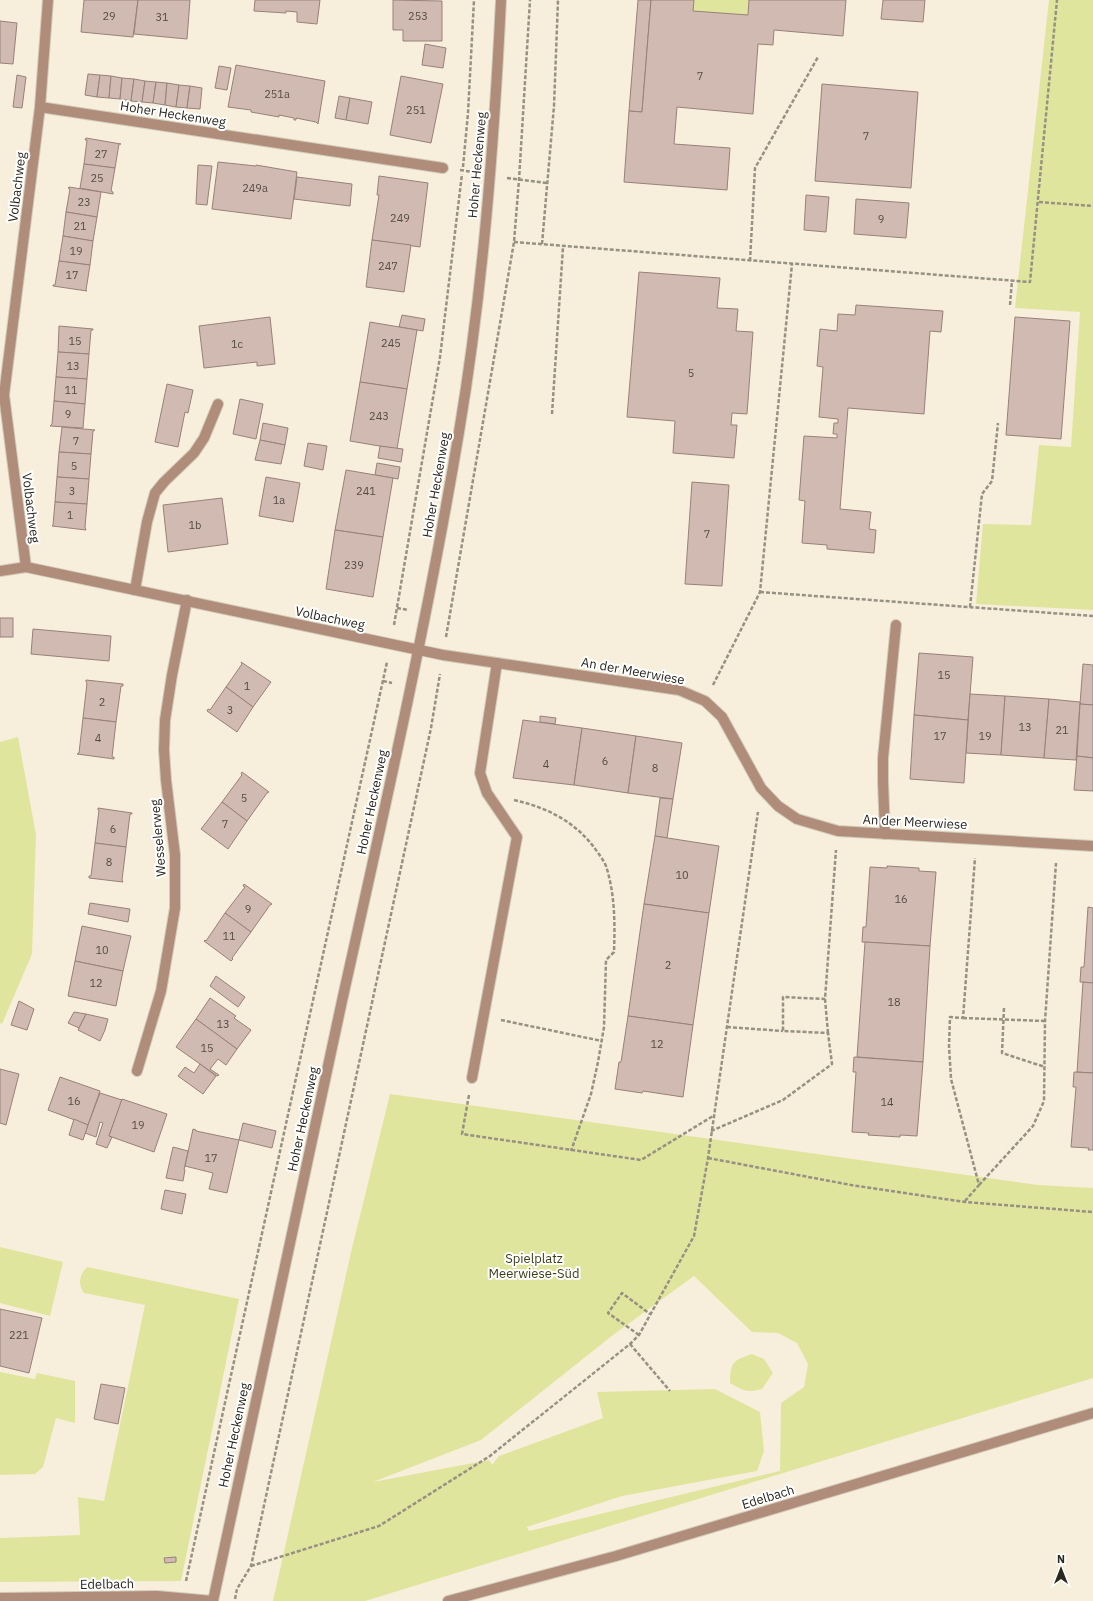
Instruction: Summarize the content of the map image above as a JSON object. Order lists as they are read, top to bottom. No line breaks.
{"streets":{"street":["Hoher Heckenweg","Volbachweg","An der Meerwiese","Wesselerweg","Edelbach"]},"crossings":[["Hoher Heckenweg","Volbachweg"],["Hoher Heckenweg","An der Meerwiese"],["Hoher Heckenweg","Edelbach"],["Volbachweg","An der Meerwiese"],["Volbachweg","Wesselerweg"]],"parks":["Spielplatz Meerwiese-Süd"],"house_numbers":["29","253","31","7","251a","251","7","27","25","249a","23","249","9","21","19","247","17","15","245","1c","13","5","11","9","243","7","5","3","241","1a","1","1b","7","239","15","1","2","3","13","21","17","19","4","6","4","8","5","7","6","8","10","16","9","11","10","2","12","18","13","12","15","16","14","19","17","221"],"north":"top"}
